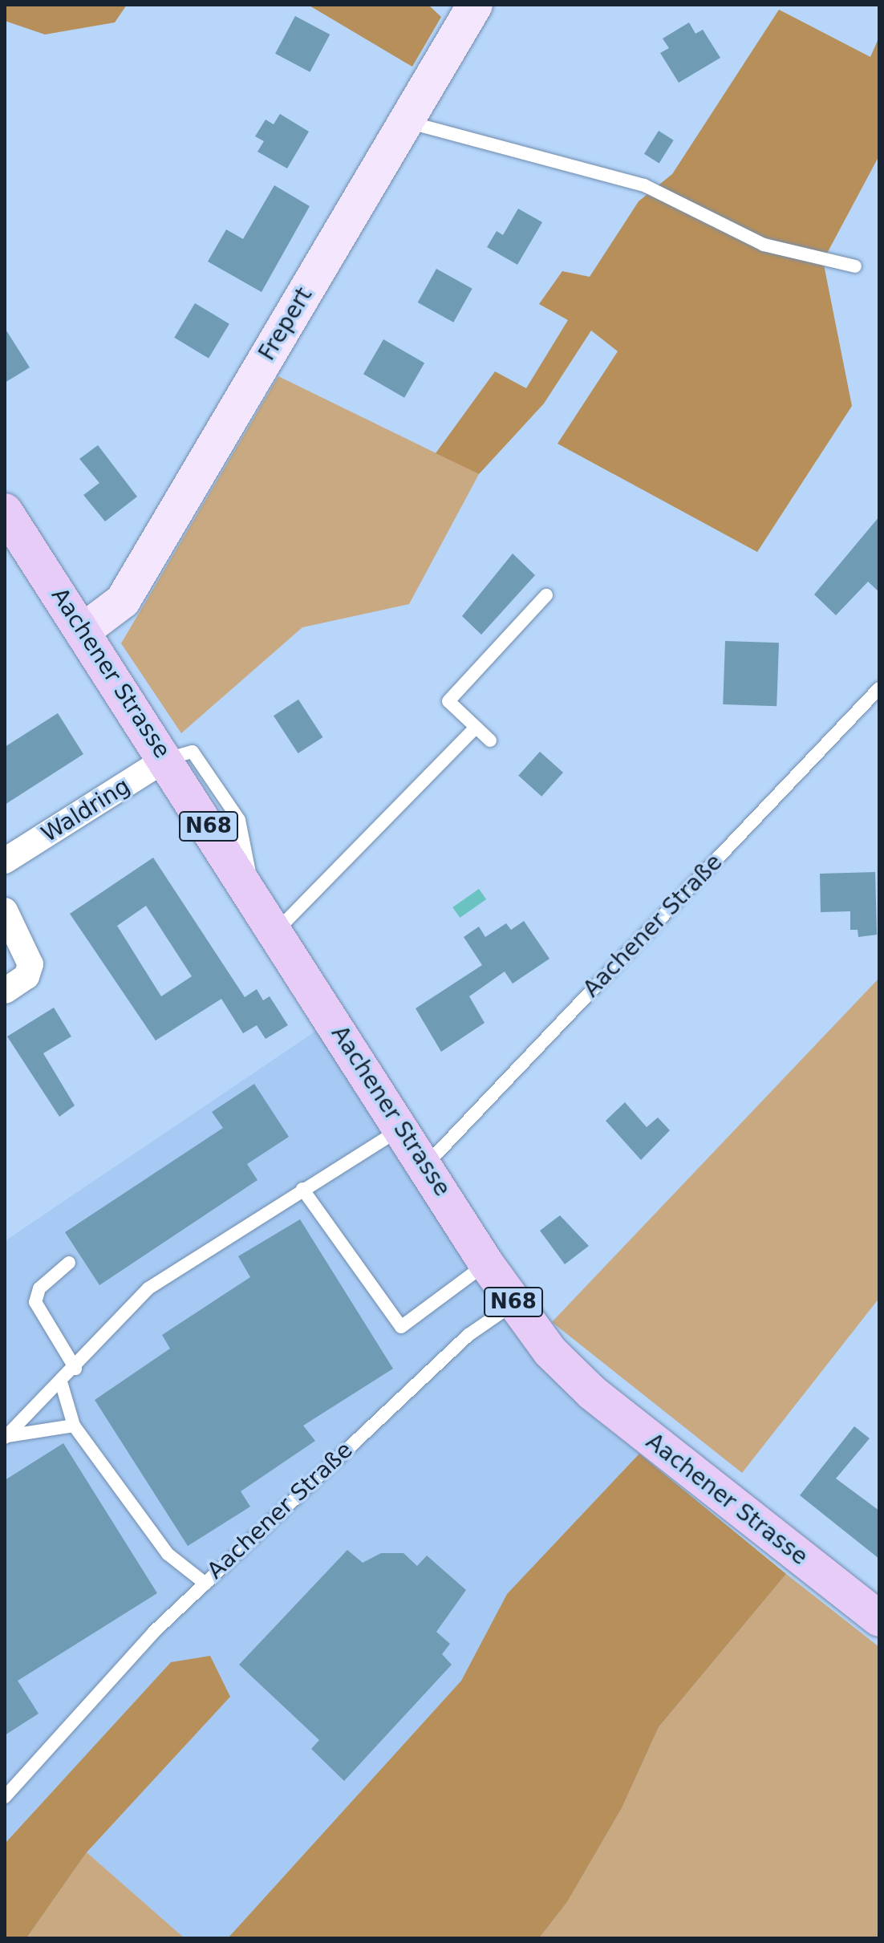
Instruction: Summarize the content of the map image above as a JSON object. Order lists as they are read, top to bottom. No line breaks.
{"streets":{"main road":["Aachener Strasse","N68"],"street":["Frepert","Waldring"],"lane":["Aachener Straße"]},"crossings":[["Frepert","Aachener Strasse"],["Aachener Strasse","Waldring"],["Aachener Strasse","Aachener Straße"]]}
